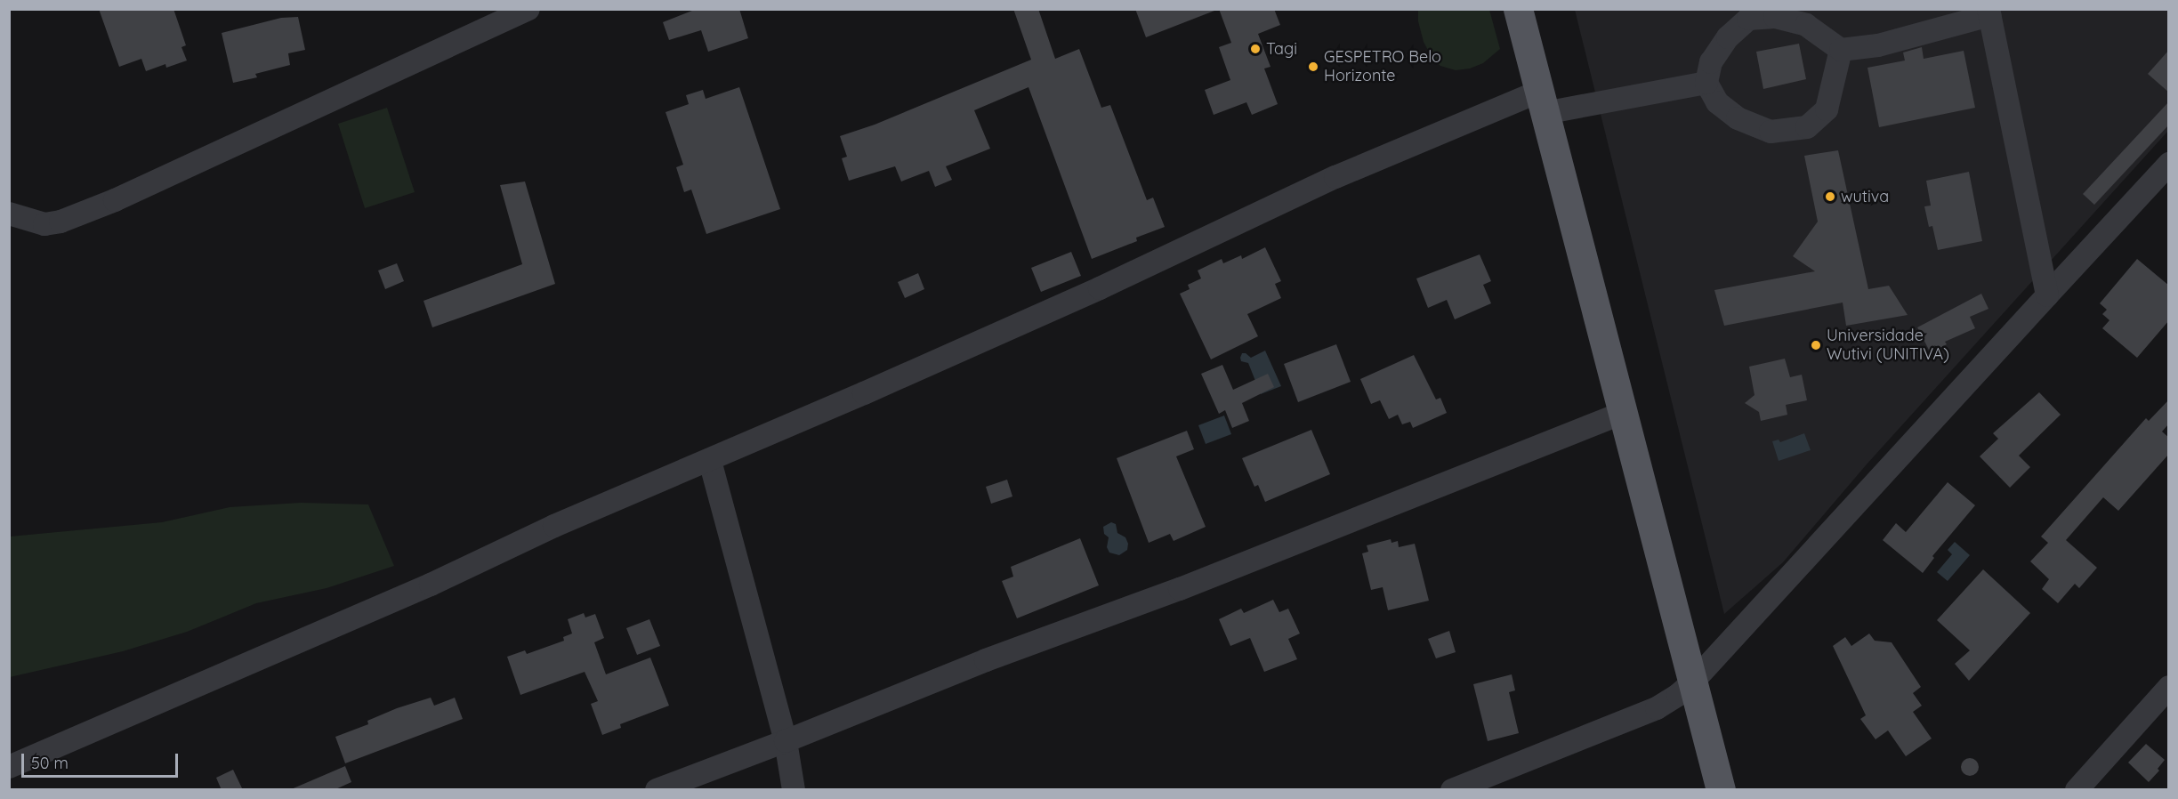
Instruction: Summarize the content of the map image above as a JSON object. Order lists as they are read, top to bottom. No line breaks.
{"places":["Tagi","GESPETRO Belo Horizonte","wutiva","Universidade Wutivi (UNITIVA)"],"scale_bar":"50 m"}
